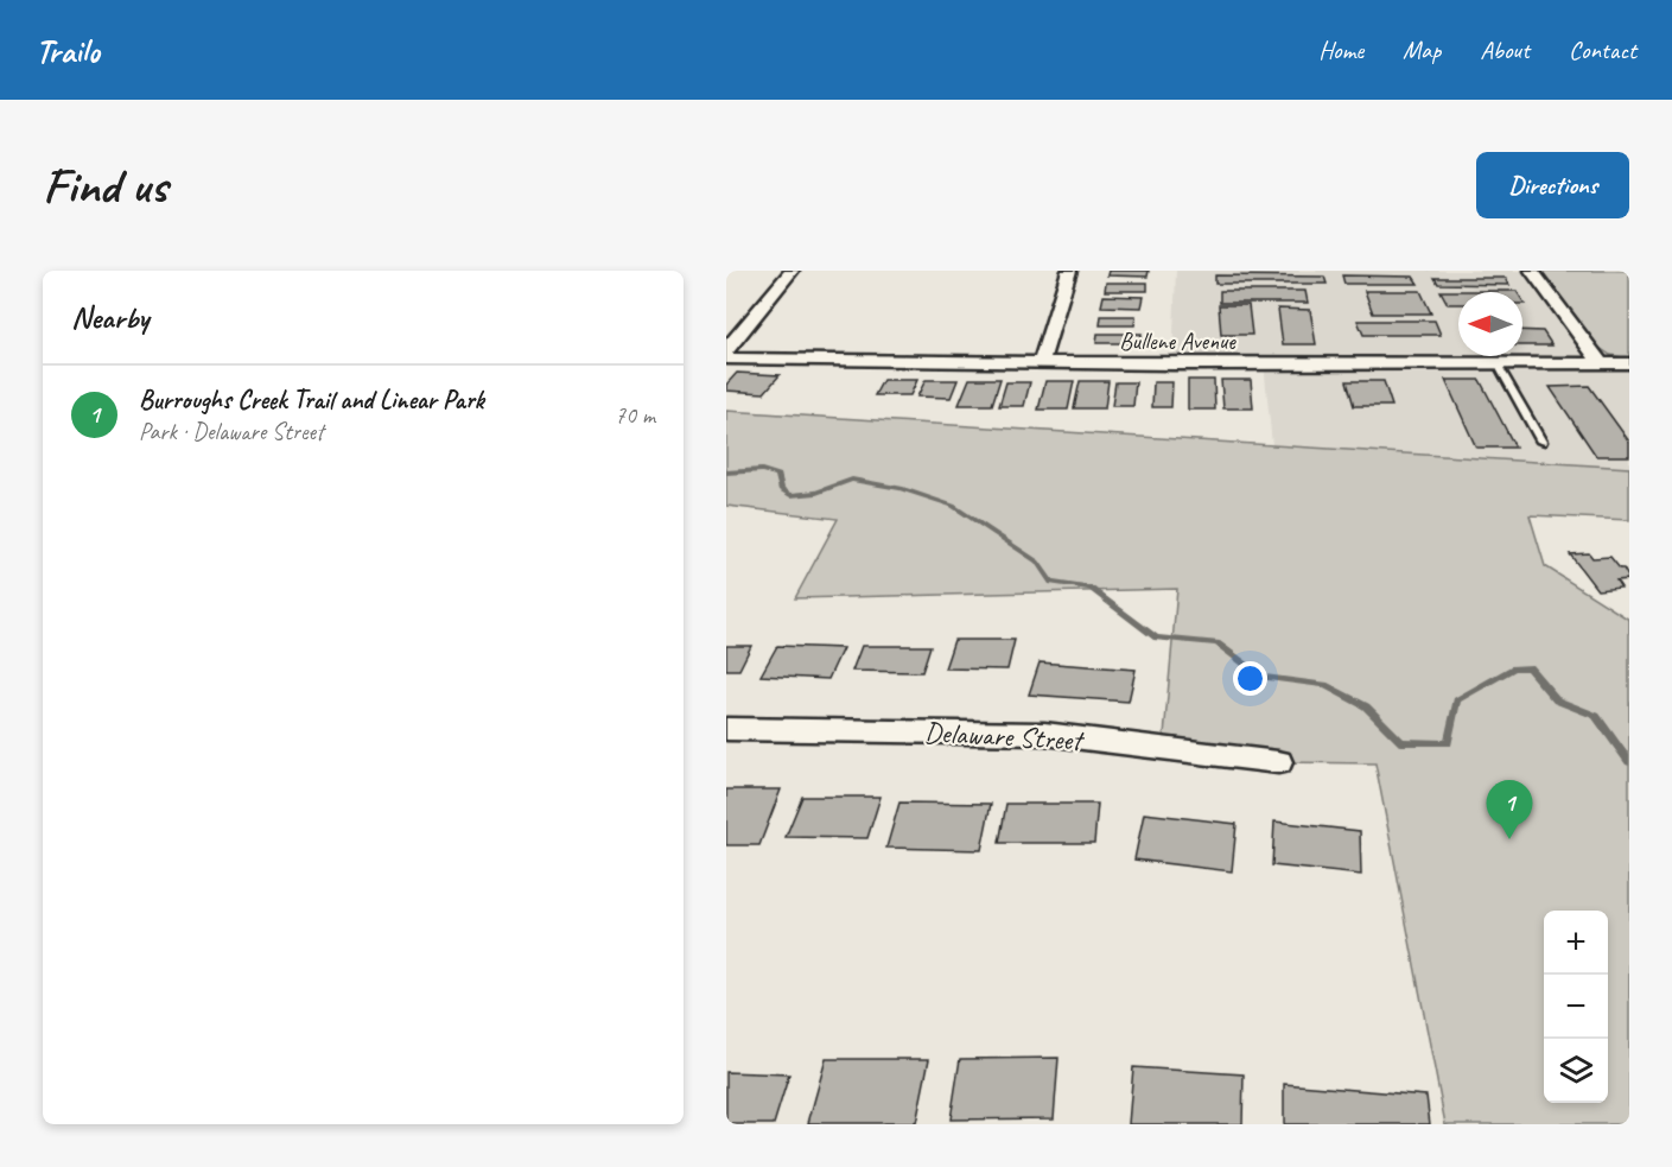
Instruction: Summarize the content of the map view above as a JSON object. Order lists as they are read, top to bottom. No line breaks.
{"streets":{"street":["Bullene Avenue","Delaware Street"]},"north":"left","page":{"header":"Trailo","nav":["Home","Map","About","Contact"],"buttons":"Directions","title":"Find us","heading":"Nearby","list":[{"mark":"1","name":"Burroughs Creek Trail and Linear Park","note":"Park · Delaware Street","value":"70 m"}],"pins":"1","map_buttons":["+","−"]}}
